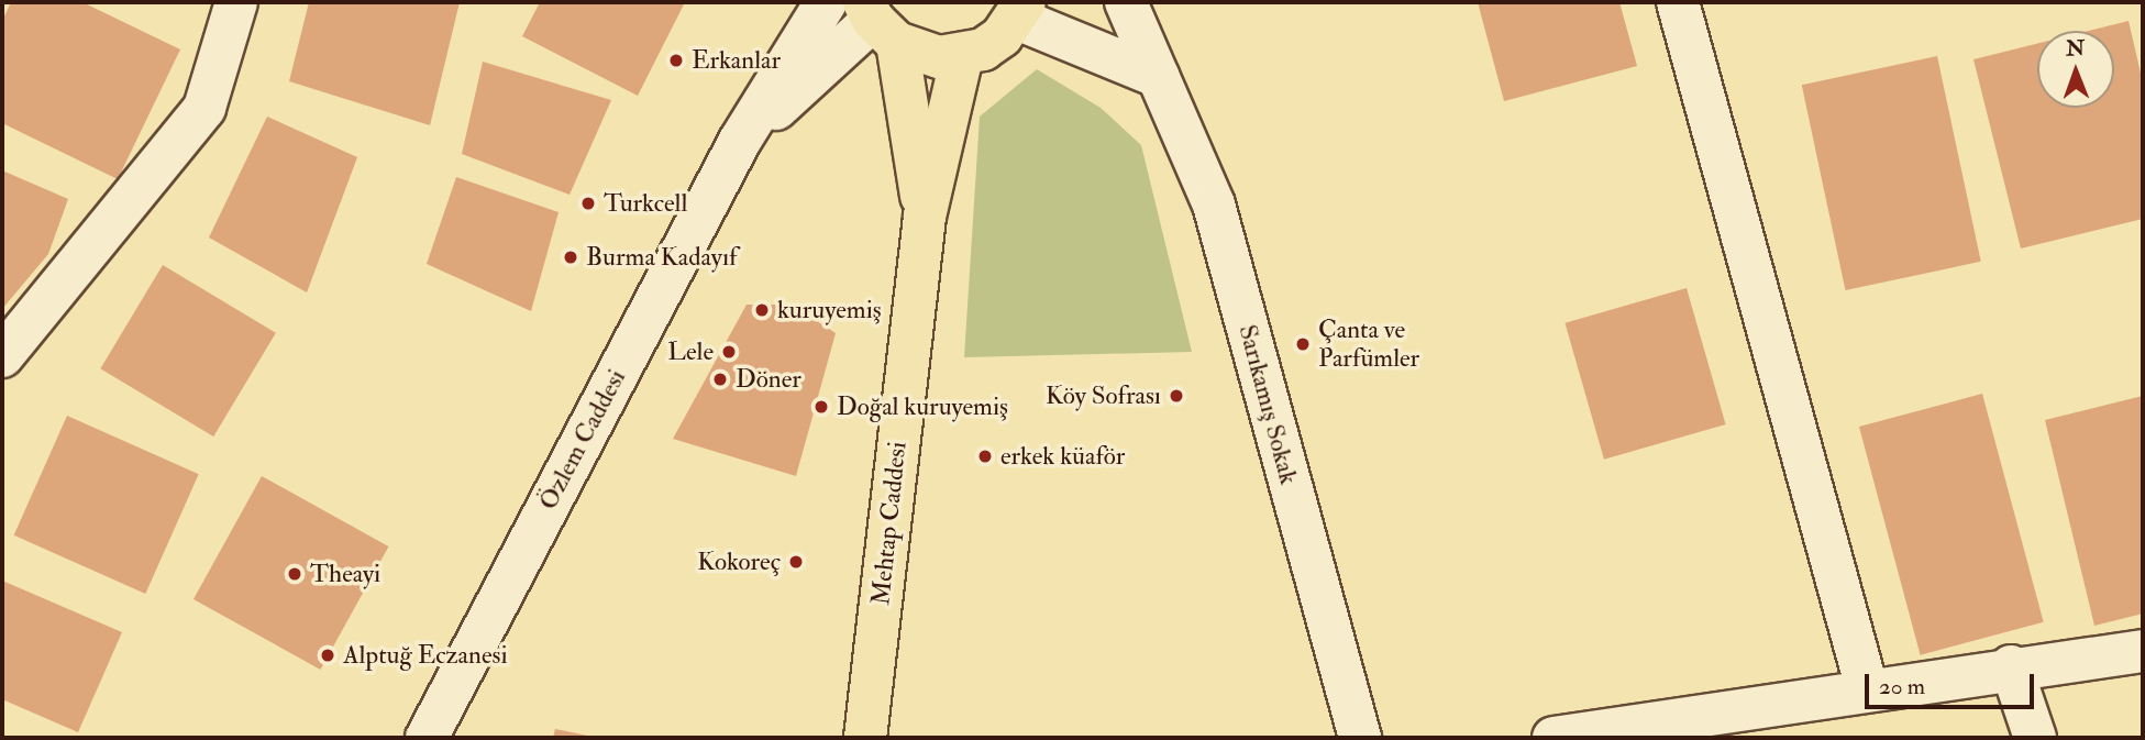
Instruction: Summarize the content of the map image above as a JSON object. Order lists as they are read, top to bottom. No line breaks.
{"streets":{"main road":["Mehtap Caddesi"],"street":["Sarıkamış Sokak","Özlem Caddesi"]},"places":["Erkanlar","Turkcell","Burma Kadayıf","kuruyemiş","Çanta ve Parfümler","Lele","Döner","Köy Sofrası","Doğal kuruyemiş","erkek küaför","Kokoreç","Theayi","Alptuğ Eczanesi"],"scale_bar":"20 m","north":"top"}
